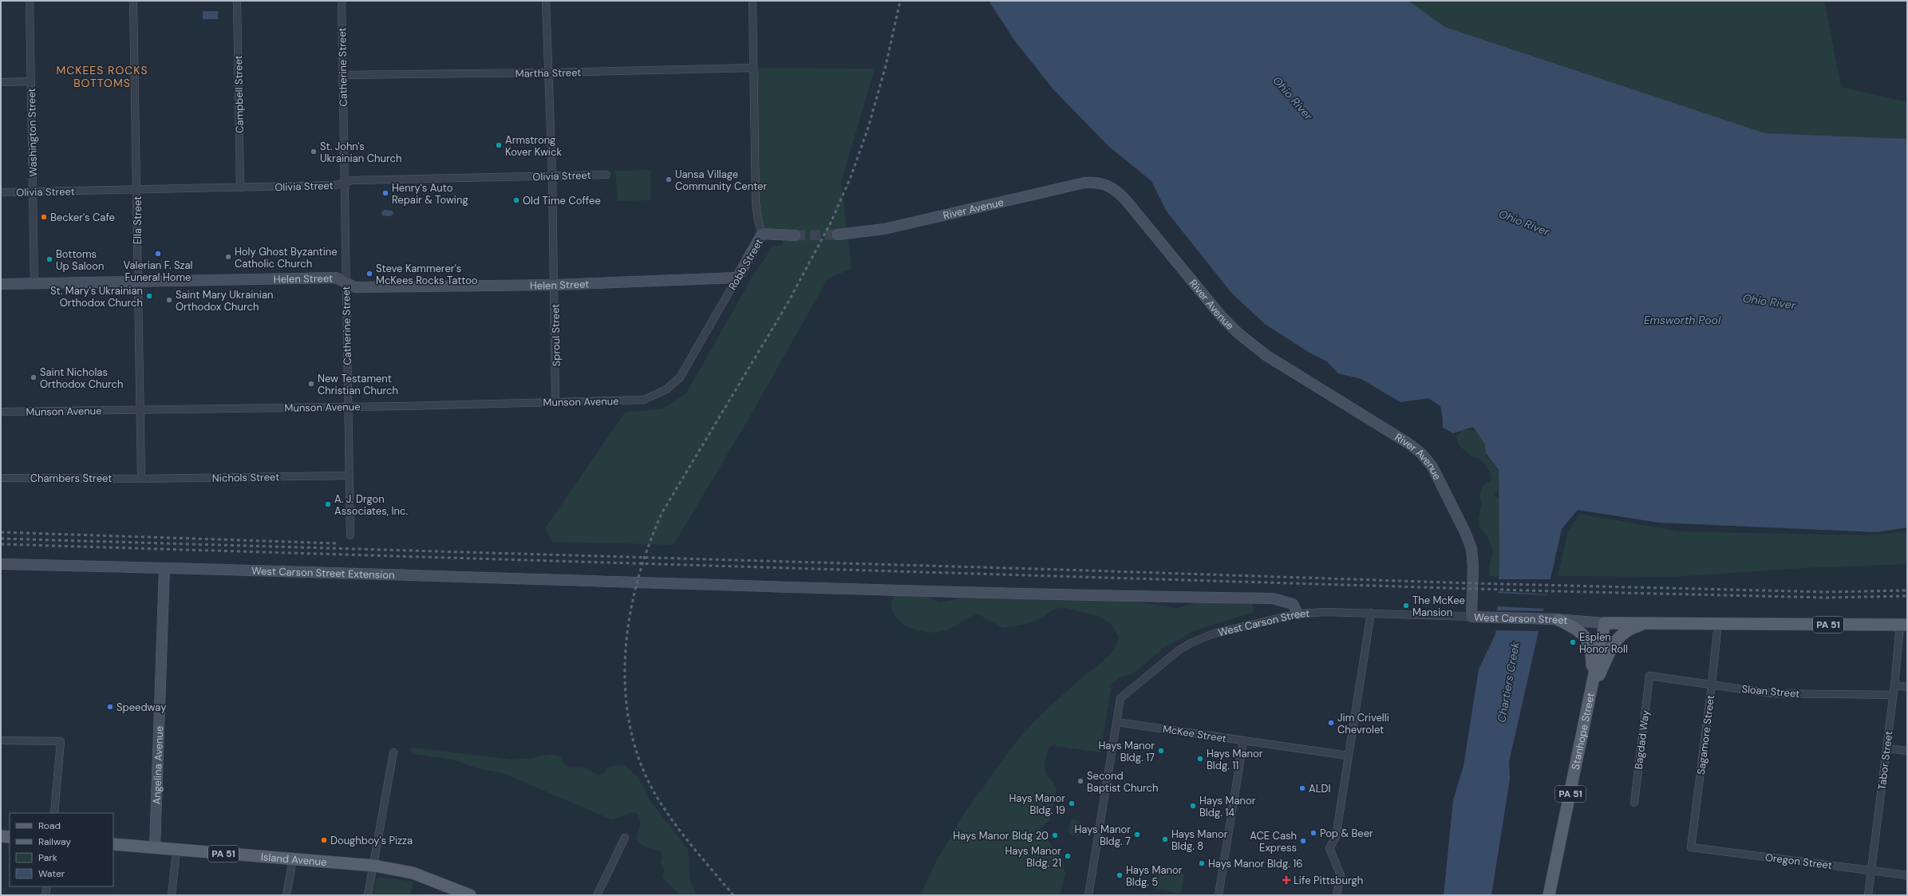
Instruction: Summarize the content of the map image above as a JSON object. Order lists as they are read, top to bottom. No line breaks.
{"streets":{"main road":["West Carson Street","PA 51","Stanhope Street","Island Avenue"],"street":["Catherine Street","Martha Street","Campbell Street","Washington Street","Olivia Street","River Avenue","Ella Street","Robb Street","Helen Street","Sproul Street","Munson Avenue","Nichols Street","Chambers Street","West Carson Street Extension","Sloan Street","McKee Street","Sagamore Street","Bagdad Way","Tabor Street","Angelina Avenue","Oregon Street"]},"crossings":[["Catherine Street","Martha Street"],["Catherine Street","Olivia Street"],["Catherine Street","Helen Street"],["Catherine Street","Munson Avenue"],["Catherine Street","Nichols Street"],["Martha Street","Robb Street"],["Martha Street","Sproul Street"],["Campbell Street","Olivia Street"],["Washington Street","Olivia Street"],["Washington Street","Helen Street"],["Olivia Street","Ella Street"],["Olivia Street","Sproul Street"],["River Avenue","West Carson Street"],["Ella Street","Helen Street"],["Ella Street","Munson Avenue"],["Ella Street","Nichols Street"],["Ella Street","Chambers Street"],["Robb Street","Helen Street"],["Robb Street","Munson Avenue"],["Helen Street","Sproul Street"],["Sproul Street","Munson Avenue"],["Nichols Street","Chambers Street"],["West Carson Street Extension","West Carson Street"],["West Carson Street Extension","Angelina Avenue"],["West Carson Street","Stanhope Street"],["West Carson Street","McKee Street"],["West Carson Street","Sagamore Street"],["West Carson Street","Tabor Street"],["Sloan Street","Sagamore Street"],["Sloan Street","Bagdad Way"],["Sloan Street","Tabor Street"],["Sagamore Street","Oregon Street"],["Tabor Street","Oregon Street"],["Angelina Avenue","Island Avenue"]],"districts":["MCKEES ROCKS BOTTOMS"],"water":["Ohio River","Emsworth Pool","Chartiers Creek"],"places":{"other":["Armstrong Kover Kwick","St. John's Ukrainian Church","Uansa Village Community Center","Henry's Auto Repair & Towing","Old Time Coffee","Becker's Cafe","Valerian F. Szal Funeral Home","Holy Ghost Byzantine Catholic Church","Bottoms Up Saloon","Steve Kammerer's McKees Rocks Tattoo","St. Mary's Ukrainian Orthodox Church","Saint Mary Ukrainian Orthodox Church","Saint Nicholas Orthodox Church","New Testament Christian Church","A. J. Drgon Associates, Inc.","The McKee Mansion","Esplen Honor Roll","Speedway","Jim Crivelli Chevrolet","Hays Manor Bldg. 17","Hays Manor Bldg. 11","Second Baptist Church","ALDI","Hays Manor Bldg. 19","Hays Manor Bldg. 14","Pop & Beer","Hays Manor Bldg. 7","Hays Manor Bldg 20","Hays Manor Bldg. 8","Doughboy's Pizza","ACE Cash Express","Hays Manor Bldg. 21","Hays Manor Bldg. 16","Hays Manor Bldg. 5"],"health":["Life Pittsburgh"]},"legend":["Road","Railway","Park","Water"]}
